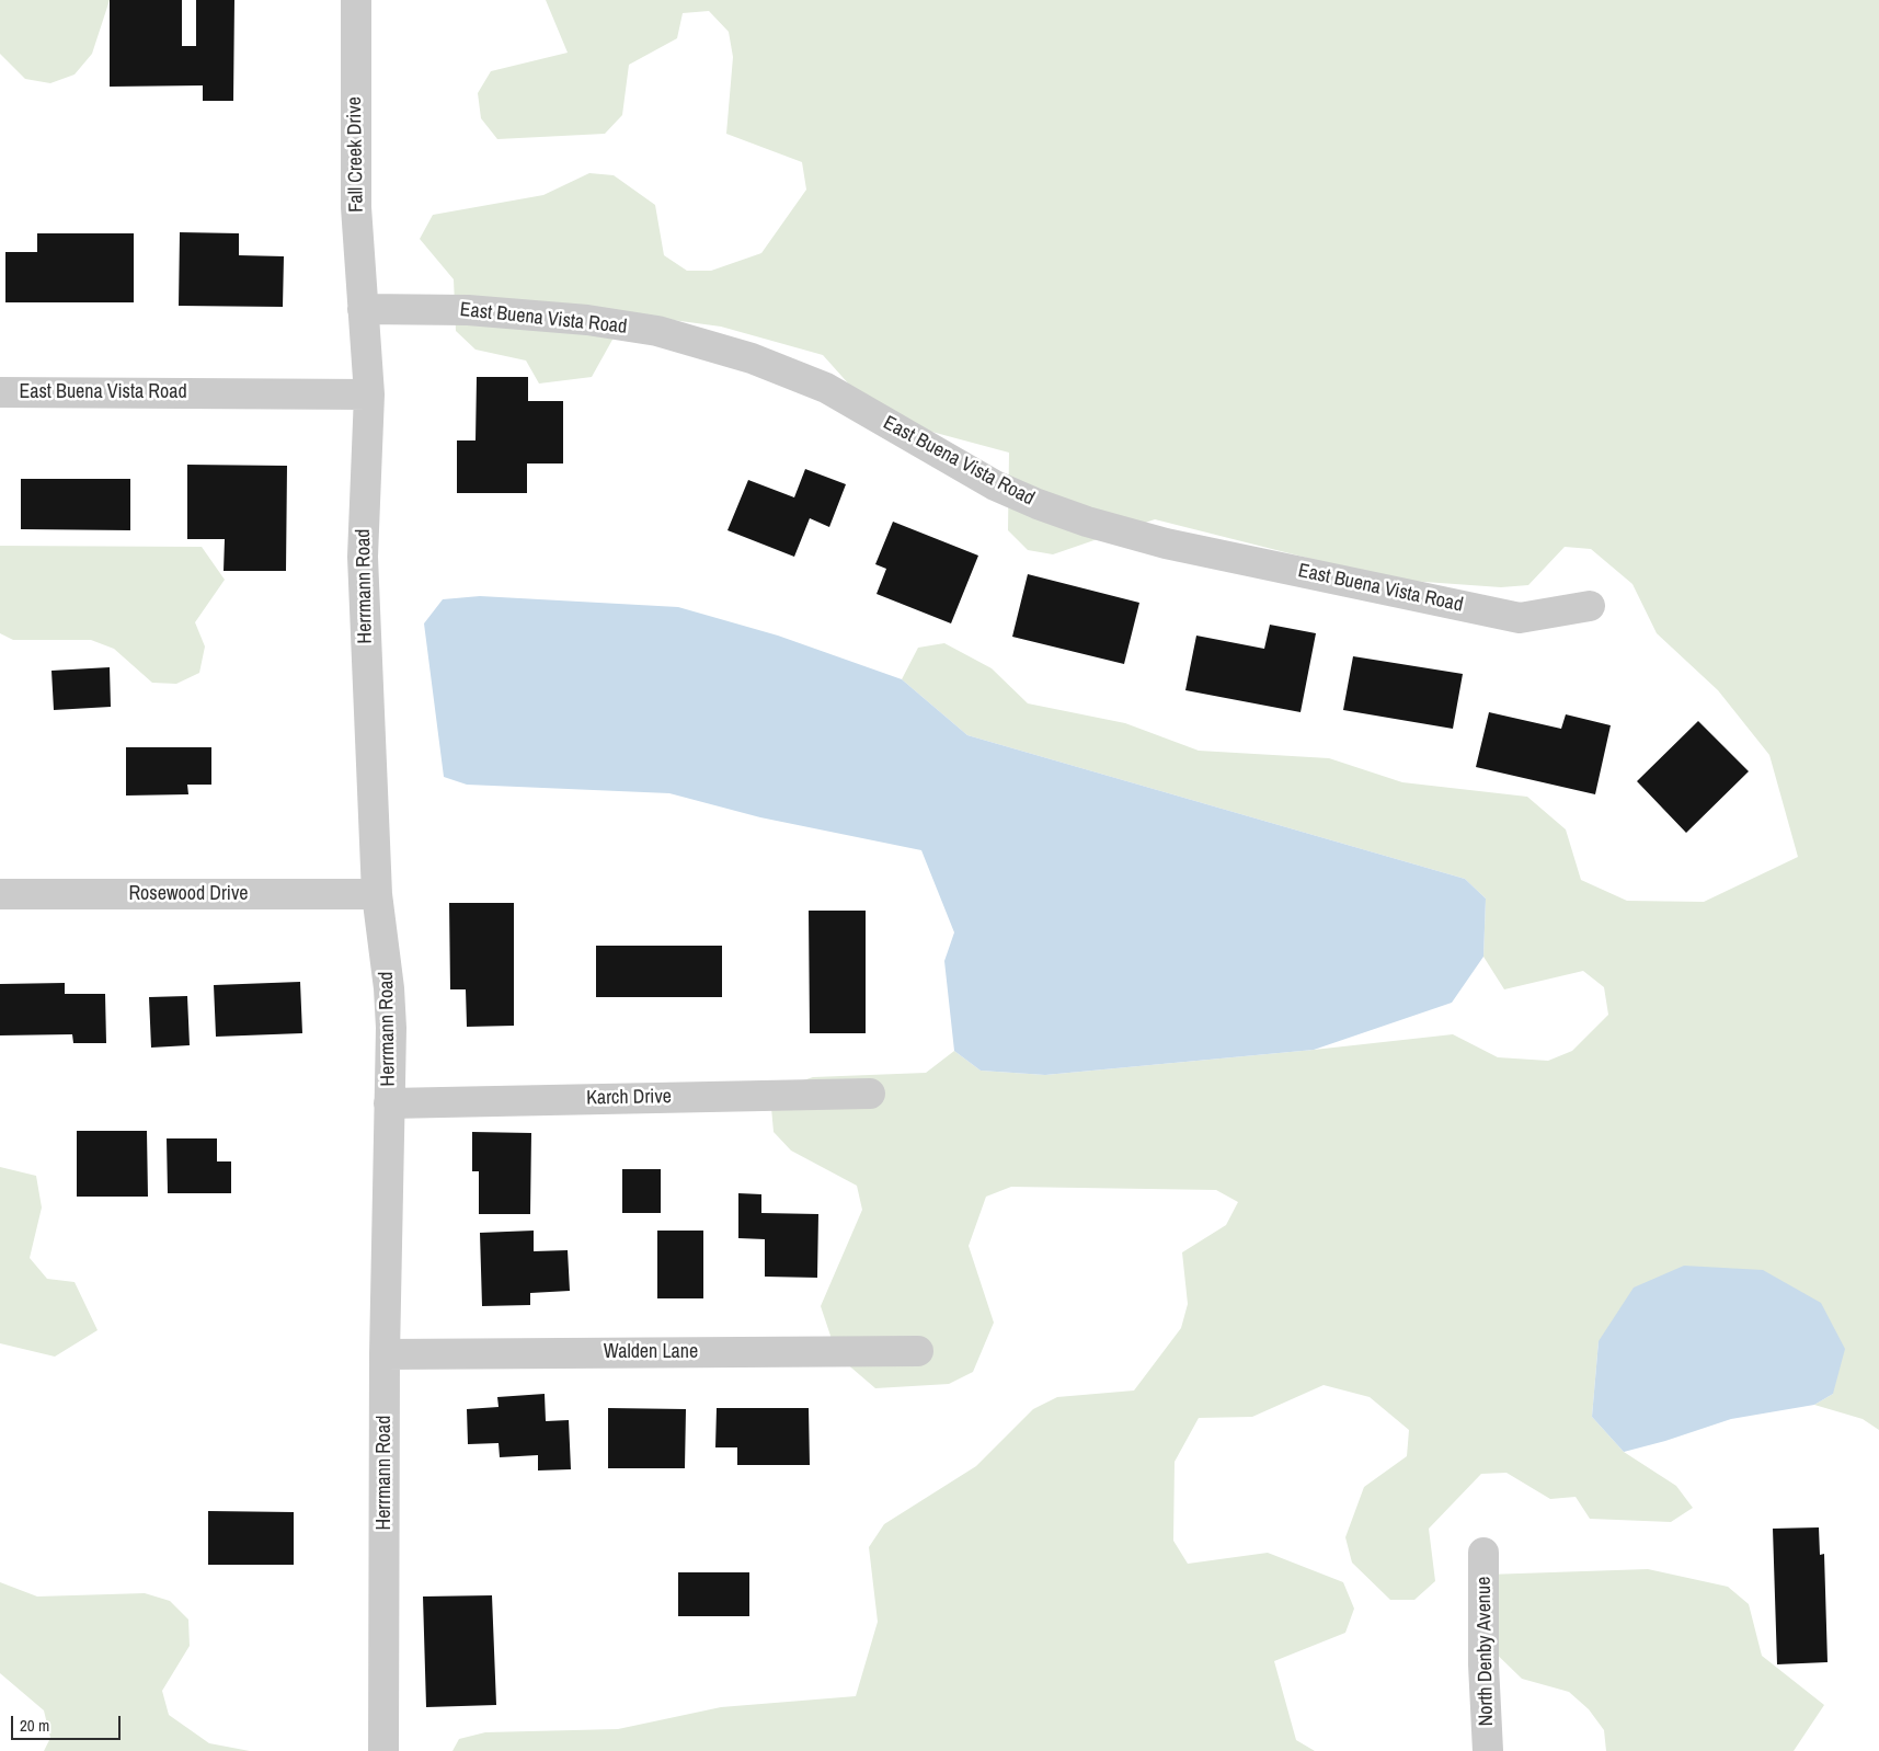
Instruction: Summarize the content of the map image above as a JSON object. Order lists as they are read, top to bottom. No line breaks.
{"streets":{"street":["Fall Creek Drive","East Buena Vista Road","Herrmann Road","Rosewood Drive","Karch Drive","Walden Lane","North Denby Avenue"]},"crossings":[["Fall Creek Drive","East Buena Vista Road"],["Fall Creek Drive","Herrmann Road"],["East Buena Vista Road","Herrmann Road"],["Herrmann Road","Rosewood Drive"],["Herrmann Road","Karch Drive"],["Herrmann Road","Walden Lane"]],"scale_bar":"20 m"}
